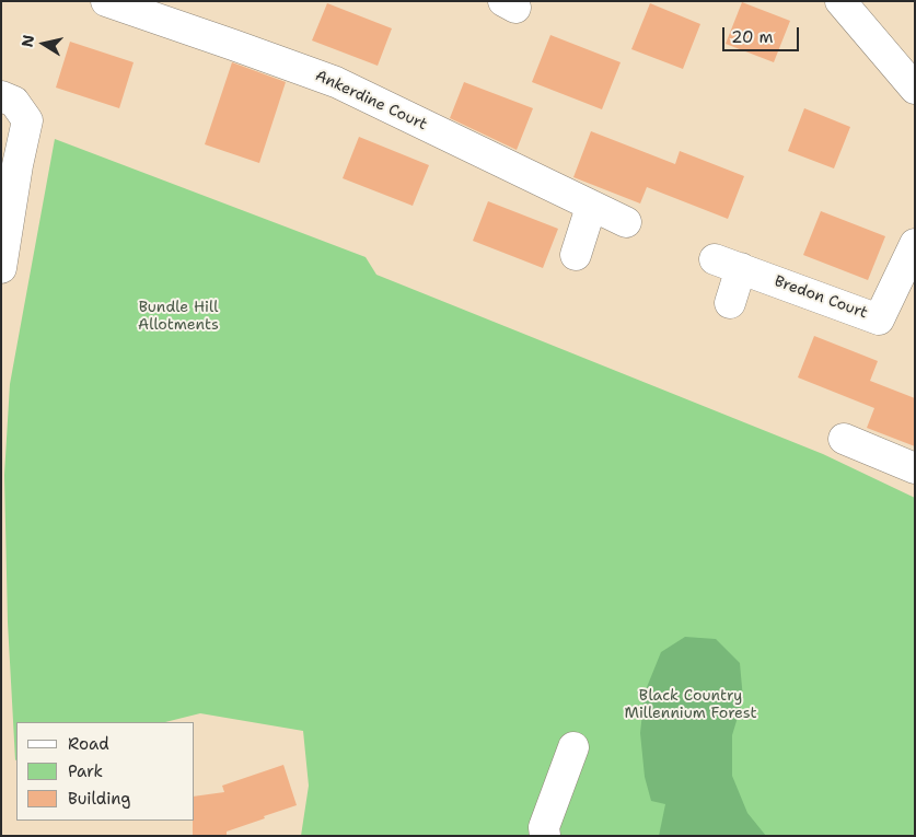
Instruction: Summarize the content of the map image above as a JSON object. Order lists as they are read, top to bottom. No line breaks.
{"streets":{"street":["Ankerdine Court","Bredon Court"]},"parks":["Bundle Hill Allotments","Black Country Millennium Forest"],"legend":["Road","Park","Building"],"scale_bar":"20 m","north":"left"}
